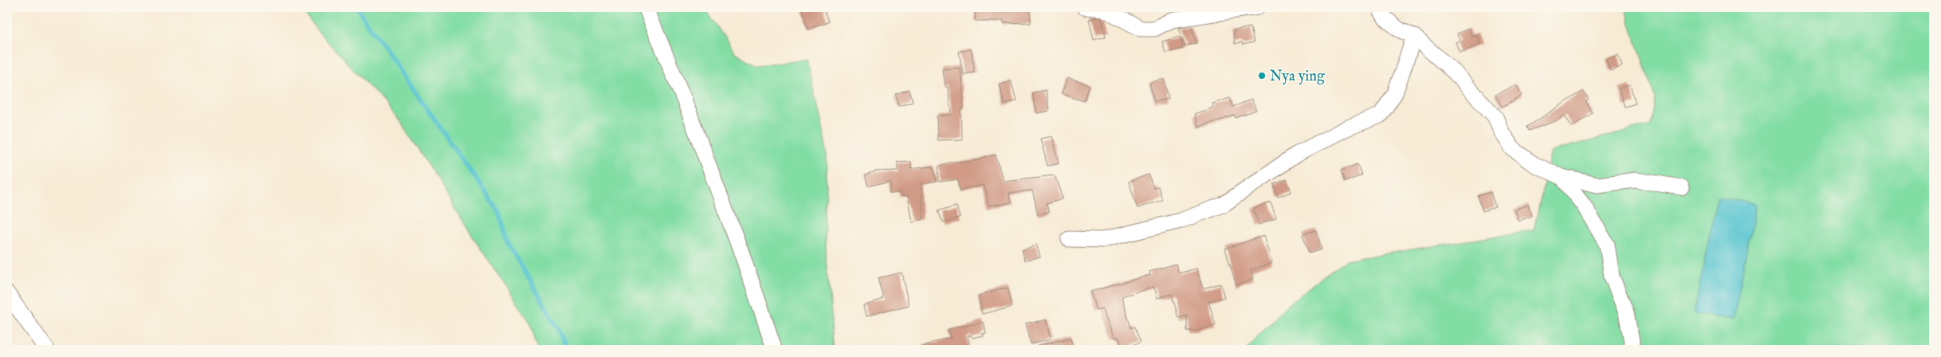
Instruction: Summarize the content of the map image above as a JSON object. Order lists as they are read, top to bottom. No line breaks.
{"places":["Nya ying"]}
